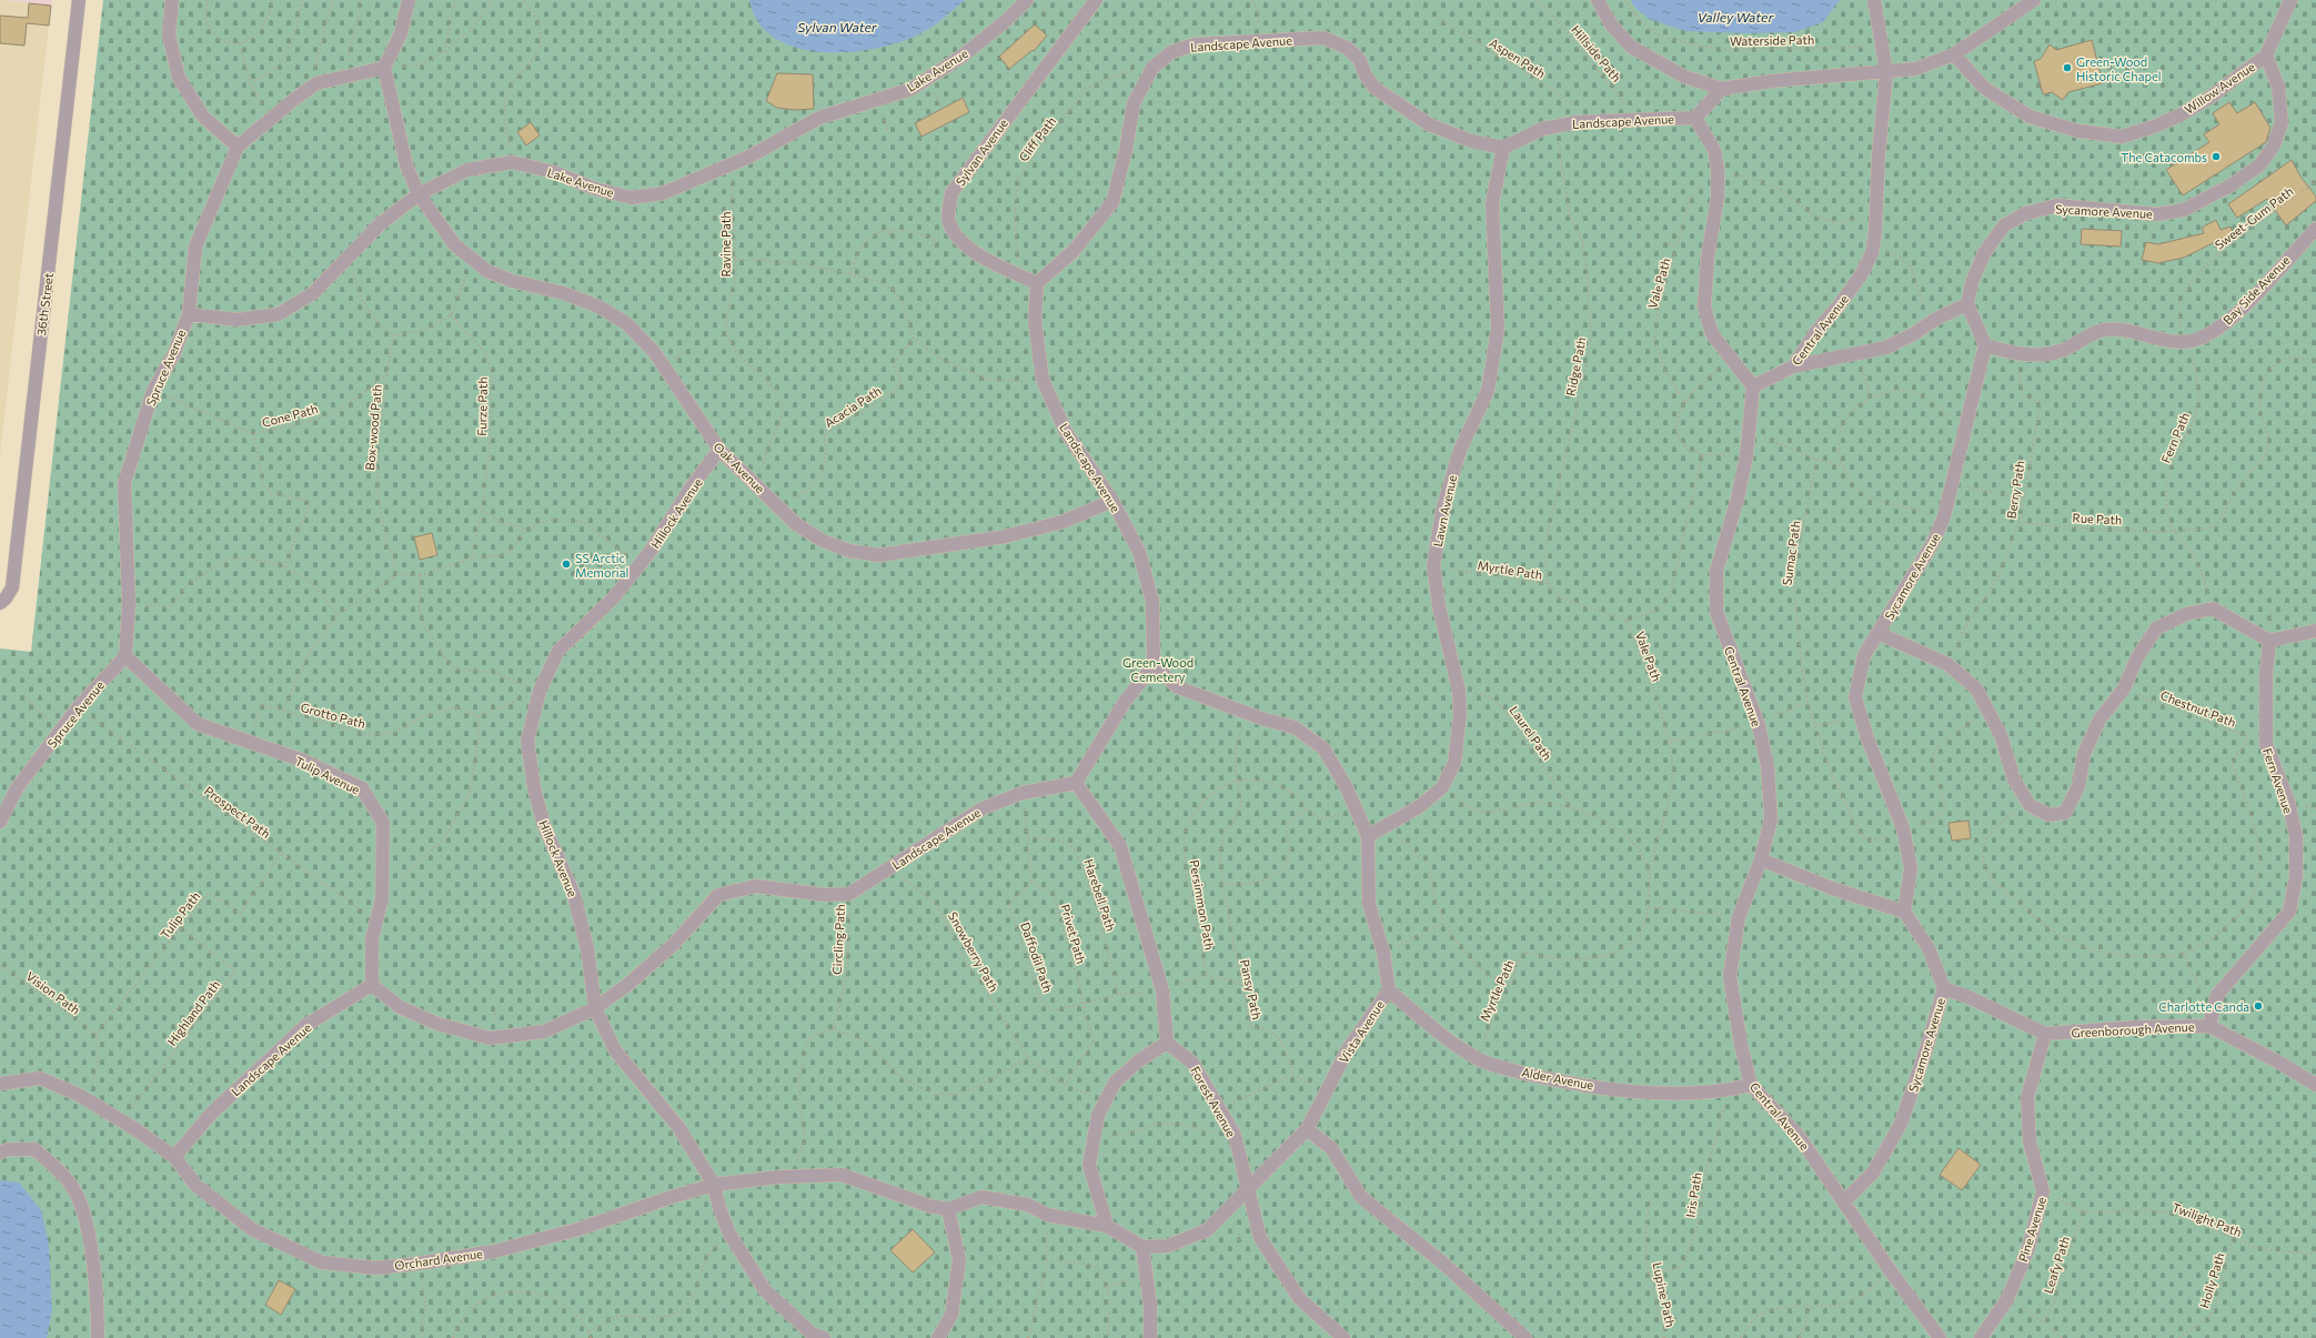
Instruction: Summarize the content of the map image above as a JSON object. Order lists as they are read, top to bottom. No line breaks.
{"streets":{"street":["Landscape Avenue","Lake Avenue","Willow Avenue","Sylvan Avenue","Sycamore Avenue","Bay Side Avenue","36th Street","Central Avenue","Spruce Avenue","Oak Avenue","Lawn Avenue","Hillock Avenue","Tulip Avenue","Fern Avenue","Greenborough Avenue","Vista Avenue","Alder Avenue","Forest Avenue","Pine Avenue","Orchard Avenue"],"path":["Waterside Path","Hillside Path","Aspen Path","Cliff Path","Sweet-Gum Path","Ravine Path","Vale Path","Ridge Path","Furze Path","Acacia Path","Cone Path","Box-wood Path","Fern Path","Berry Path","Rue Path","Sumac Path","Myrtle Path","Chestnut Path","Grotto Path","Laurel Path","Prospect Path","Harebell Path","Persimmon Path","Tulip Path","Privet Path","Circling Path","Snowberry Path","Daffodil Path","Pansy Path","Vision Path","Highland Path","Iris Path","Twilight Path","Leafy Path","Holly Path","Lupine Path"]},"crossings":[["Landscape Avenue","Hillside Path"],["Landscape Avenue","Aspen Path"],["Landscape Avenue","Cliff Path"],["Landscape Avenue","Sylvan Avenue"],["Landscape Avenue","Ridge Path"],["Landscape Avenue","Oak Avenue"],["Landscape Avenue","Lawn Avenue"],["Landscape Avenue","Tulip Avenue"],["Landscape Avenue","Circling Path"],["Landscape Avenue","Snowberry Path"],["Landscape Avenue","Vista Avenue"],["Landscape Avenue","Orchard Avenue"],["Lake Avenue","Ravine Path"],["Lake Avenue","Spruce Avenue"],["Lake Avenue","Furze Path"],["Lake Avenue","Box-wood Path"],["Lake Avenue","Oak Avenue"],["Willow Avenue","Sycamore Avenue"],["Cliff Path","Sylvan Avenue"],["Sycamore Avenue","Bay Side Avenue"],["Sycamore Avenue","Central Avenue"],["Sycamore Avenue","Sumac Path"],["Sycamore Avenue","Greenborough Avenue"],["Sweet-Gum Path","Bay Side Avenue"],["Sweet-Gum Path","Fern Path"],["Ravine Path","Oak Avenue"],["Vale Path","Central Avenue"],["Vale Path","Myrtle Path"],["Bay Side Avenue","Fern Path"],["Central Avenue","Alder Avenue"],["Ridge Path","Myrtle Path"],["Spruce Avenue","Oak Avenue"],["Spruce Avenue","Tulip Avenue"],["Furze Path","Box-wood Path"],["Furze Path","Oak Avenue"],["Acacia Path","Oak Avenue"],["Cone Path","Box-wood Path"],["Box-wood Path","Oak Avenue"],["Fern Path","Rue Path"],["Oak Avenue","Hillock Avenue"],["Berry Path","Rue Path"],["Lawn Avenue","Myrtle Path"],["Lawn Avenue","Laurel Path"],["Lawn Avenue","Vista Avenue"],["Myrtle Path","Alder Avenue"],["Chestnut Path","Fern Avenue"],["Grotto Path","Tulip Avenue"],["Tulip Avenue","Prospect Path"],["Fern Avenue","Greenborough Avenue"],["Prospect Path","Tulip Path"],["Harebell Path","Privet Path"],["Harebell Path","Daffodil Path"],["Tulip Path","Vision Path"],["Tulip Path","Highland Path"],["Privet Path","Daffodil Path"],["Highland Path","Orchard Avenue"],["Greenborough Avenue","Pine Avenue"],["Vista Avenue","Alder Avenue"],["Vista Avenue","Forest Avenue"],["Alder Avenue","Iris Path"],["Iris Path","Lupine Path"],["Twilight Path","Pine Avenue"],["Twilight Path","Leafy Path"],["Twilight Path","Holly Path"]],"water":["Valley Water","Sylvan Water"],"parks":["Green-Wood Cemetery"],"places":["Green-Wood Historic Chapel","The Catacombs","SS Arctic Memorial","Charlotte Canda"]}
